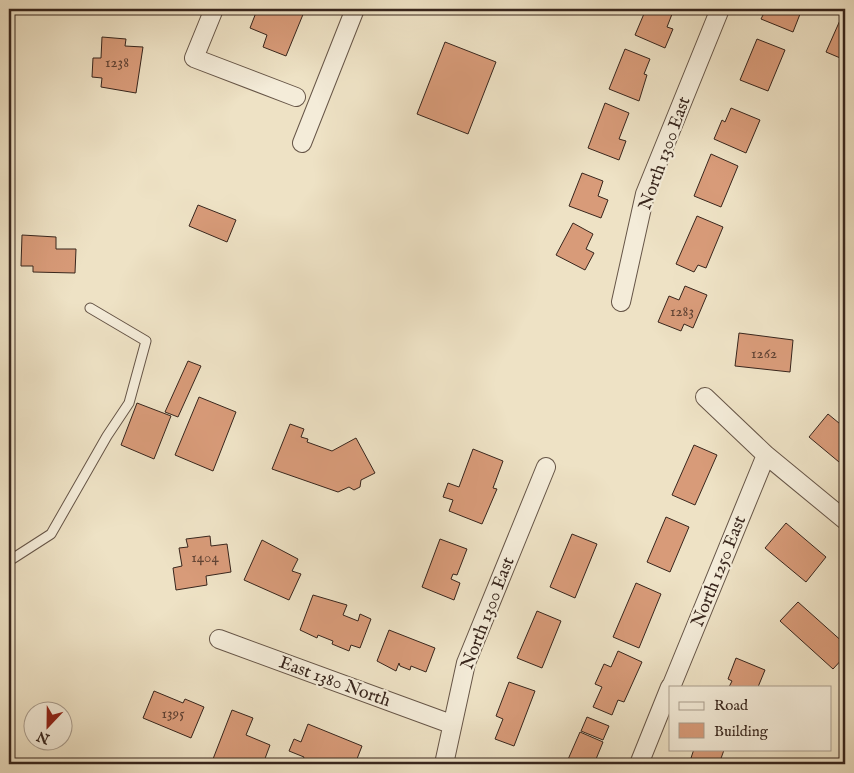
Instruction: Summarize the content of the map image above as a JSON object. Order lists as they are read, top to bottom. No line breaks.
{"streets":{"street":["North 1300 East","North 1250 East","East 1380 North"]},"crossings":[["North 1300 East","East 1380 North"]],"house_numbers":["1238","1283","1262","1404","1395"],"legend":["Road","Building"],"north":"bottom"}
